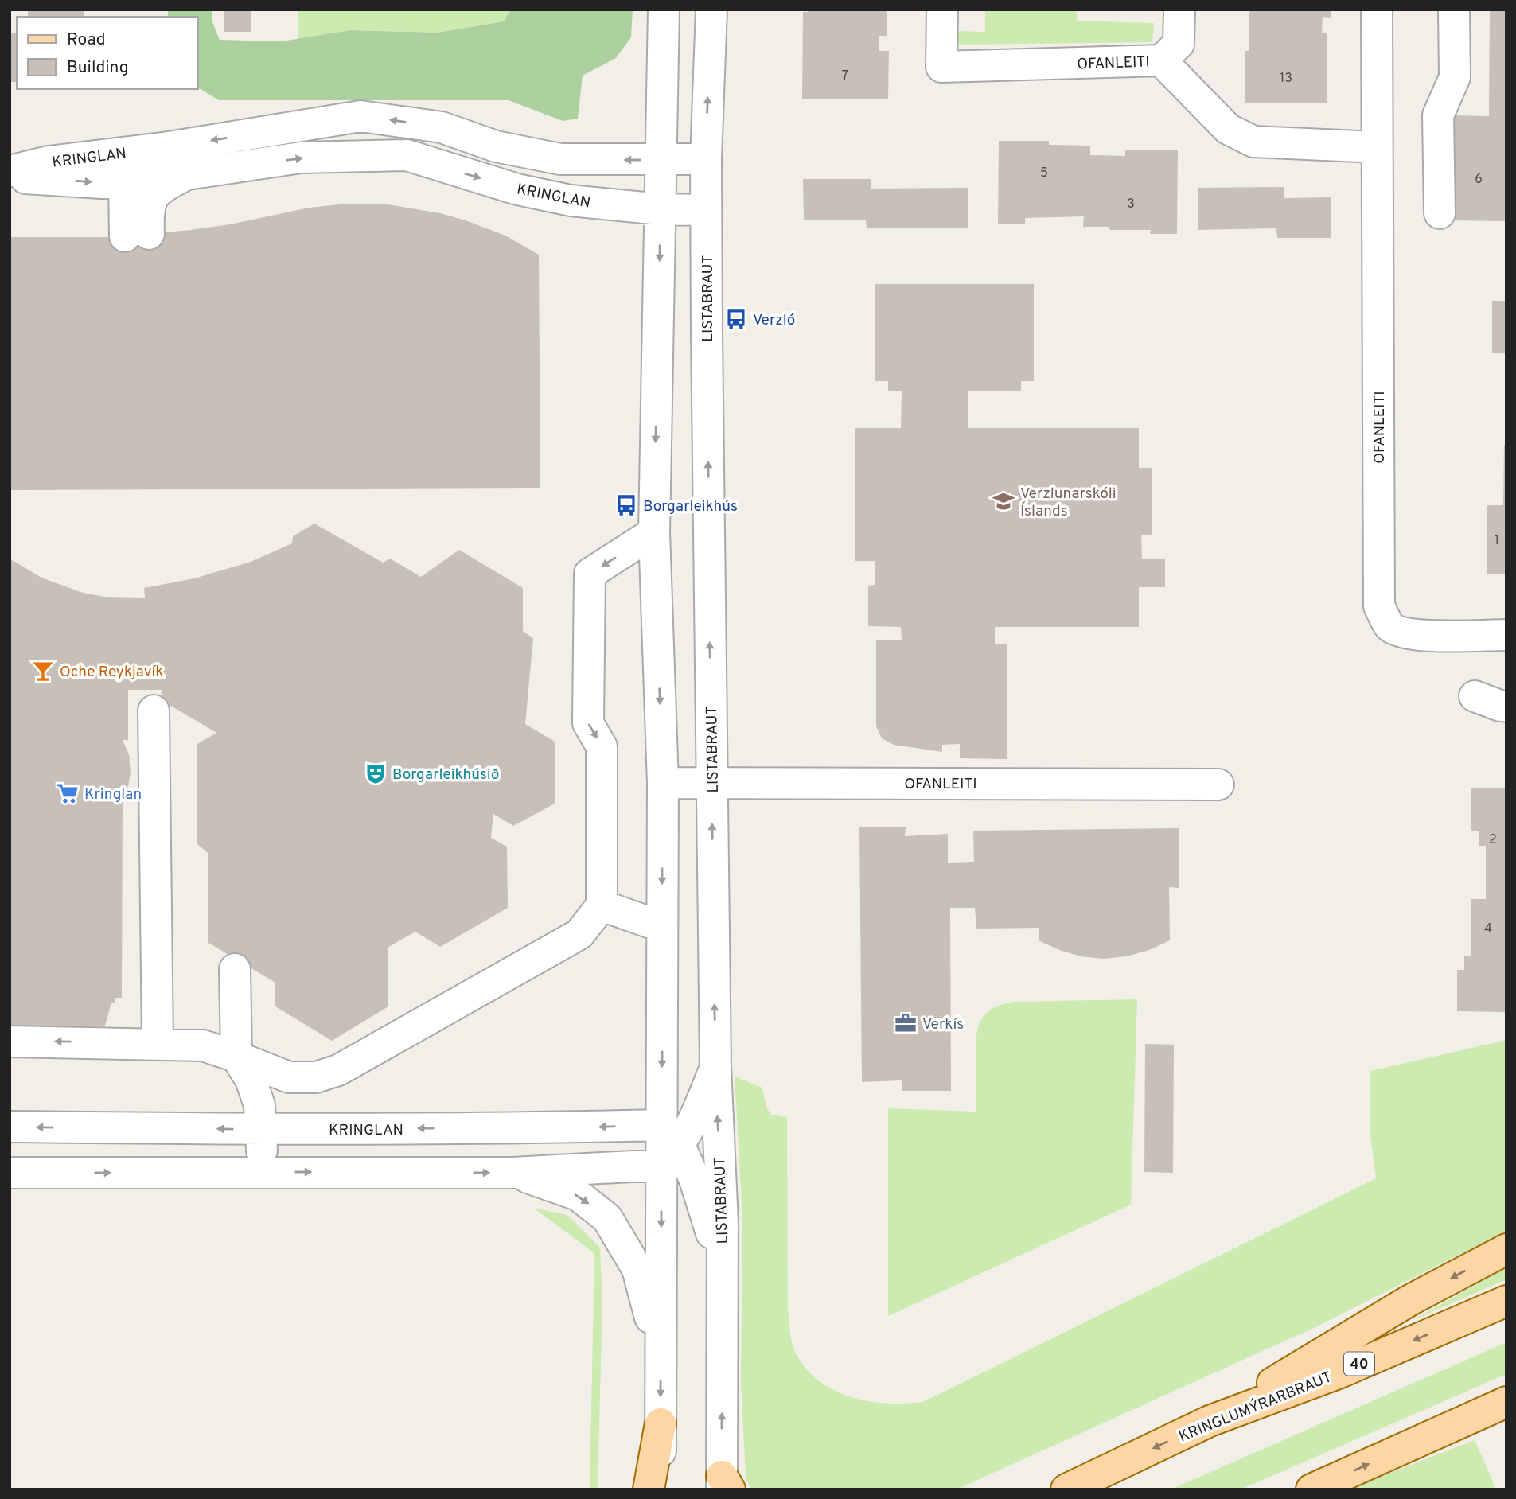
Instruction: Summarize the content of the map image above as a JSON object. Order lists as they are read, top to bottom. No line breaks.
{"streets":{"main road":["40","KRINGLUMÝRARBRAUT"],"street":["OFANLEITI","KRINGLAN","LISTABRAUT"]},"crossings":[["OFANLEITI","LISTABRAUT"],["KRINGLAN","LISTABRAUT"]],"places":{"bus stop":["Verzló","Borgarleikhús"],"school or university":["Verzlunarskóli Íslands"],"bar":["Oche Reykjavík"],"theatre":["Borgarleikhúsið"],"supermarket":["Kringlan"],"office":["Verkís"]},"house_numbers":["7","13","5","6","3","1","2","4"],"legend":["Road","Building"]}
